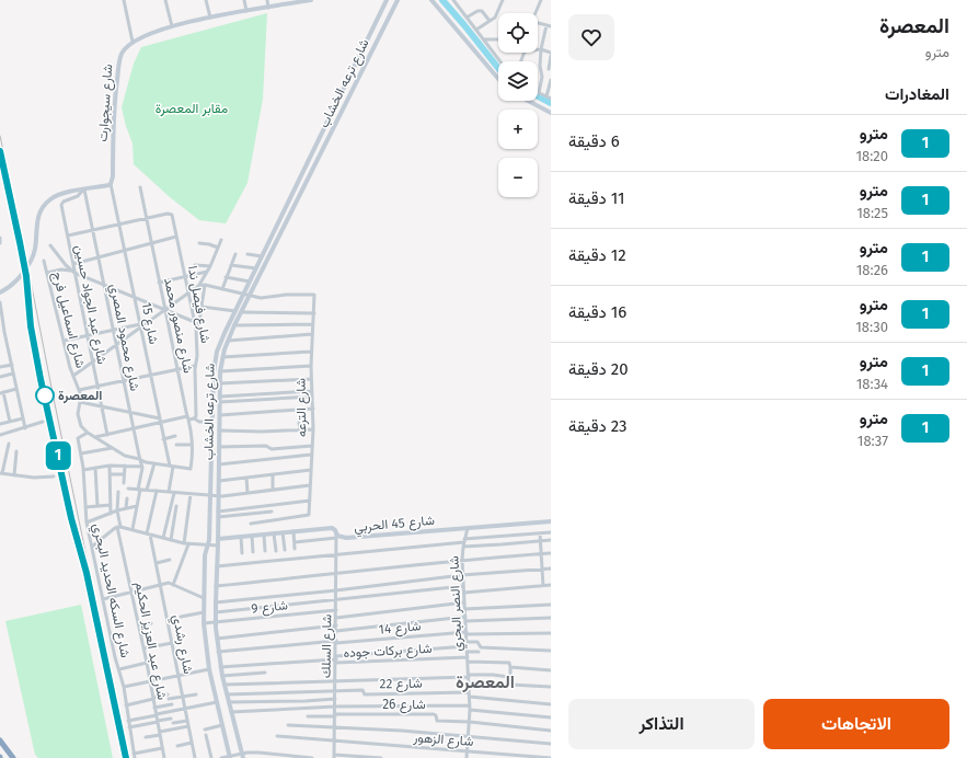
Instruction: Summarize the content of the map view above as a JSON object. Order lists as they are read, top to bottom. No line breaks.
{"streets":{"street":["شارع ترعه الخشاب","شارع سيجوارت","شارع عبد الجواد حسين","شارع فيصل ندا","شارع اسماعيل فرج","شارع 15","شارع منصور محمد","شارع محمود المصري","شارع الترعه","شارع 45 الحربي","شارع السكه الحديد البحري","شارع النصر البحري","شارع 9","شارع 14","شارع عبد العزيز الحكيم","شارع رشدي","شارع السلك","شارع بركات جوده","شارع 22","شارع 26","شارع الزهور"]},"crossings":[["شارع ترعه الخشاب","شارع الترعه"],["شارع ترعه الخشاب","شارع 45 الحربي"],["شارع ترعه الخشاب","شارع 9"],["شارع ترعه الخشاب","شارع 14"],["شارع سيجوارت","شارع 15"],["شارع عبد الجواد حسين","شارع محمود المصري"],["شارع فيصل ندا","شارع منصور محمد"],["شارع اسماعيل فرج","شارع السكه الحديد البحري"],["شارع 15","شارع منصور محمد"],["شارع 45 الحربي","شارع النصر البحري"],["شارع 45 الحربي","شارع السلك"],["شارع النصر البحري","شارع 14"],["شارع النصر البحري","شارع بركات جوده"],["شارع النصر البحري","شارع 22"],["شارع النصر البحري","شارع 26"],["شارع النصر البحري","شارع الزهور"],["شارع 9","شارع السلك"],["شارع 14","شارع السلك"],["شارع السلك","شارع بركات جوده"],["شارع السلك","شارع 22"],["شارع السلك","شارع 26"],["شارع السلك","شارع الزهور"]],"districts":["المعصرة"],"parks":["مقابر المعصرة"],"places":["المعصرة"],"lines":["metro line 1"],"page":{"heading":[["المعصرة","مترو"],"المغادرات"],"on_map":"1","map_buttons":["+","−"],"list":[{"mark":"1","name":"مترو","note":"18:20","value":"6 دقيقة"},{"mark":"1","name":"مترو","note":"18:25","value":"11 دقيقة"},{"mark":"1","name":"مترو","note":"18:26","value":"12 دقيقة"},{"mark":"1","name":"مترو","note":"18:30","value":"16 دقيقة"},{"mark":"1","name":"مترو","note":"18:34","value":"20 دقيقة"},{"mark":"1","name":"مترو","note":"18:37","value":"23 دقيقة"}],"buttons":["الاتجاهات","التذاكر"]}}
